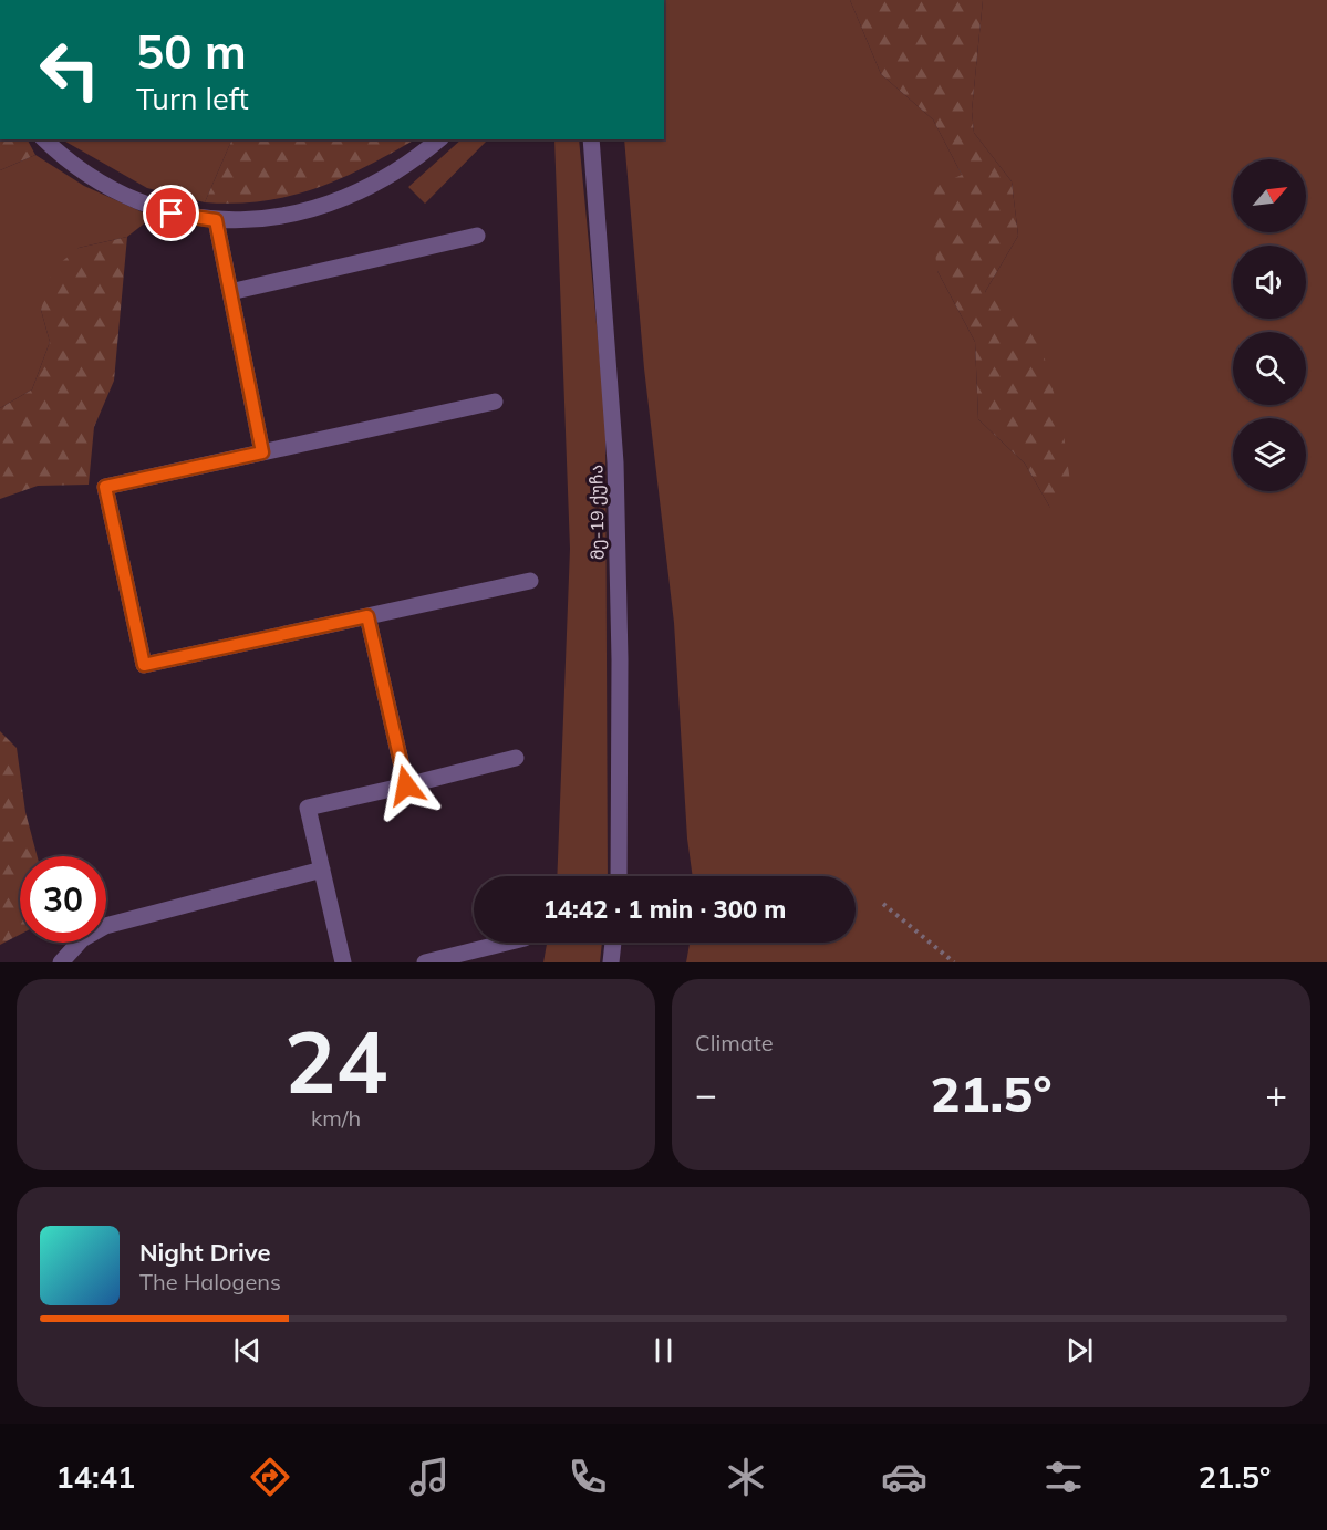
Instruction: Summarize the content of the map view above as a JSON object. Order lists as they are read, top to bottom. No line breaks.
{"streets":{"street":["მე-19 ქუჩა"]},"north":"top right","page":{"turn":["50 m","Turn left"],"limit":"30","trip":"14:42 · 1 min · 300 m","tile":[["24","km/h"],"Climate"],"heat":["−","21.5°","+"],"song":["Night Drive","The Halogens"],"tabs":["14:41","21.5°"]}}
